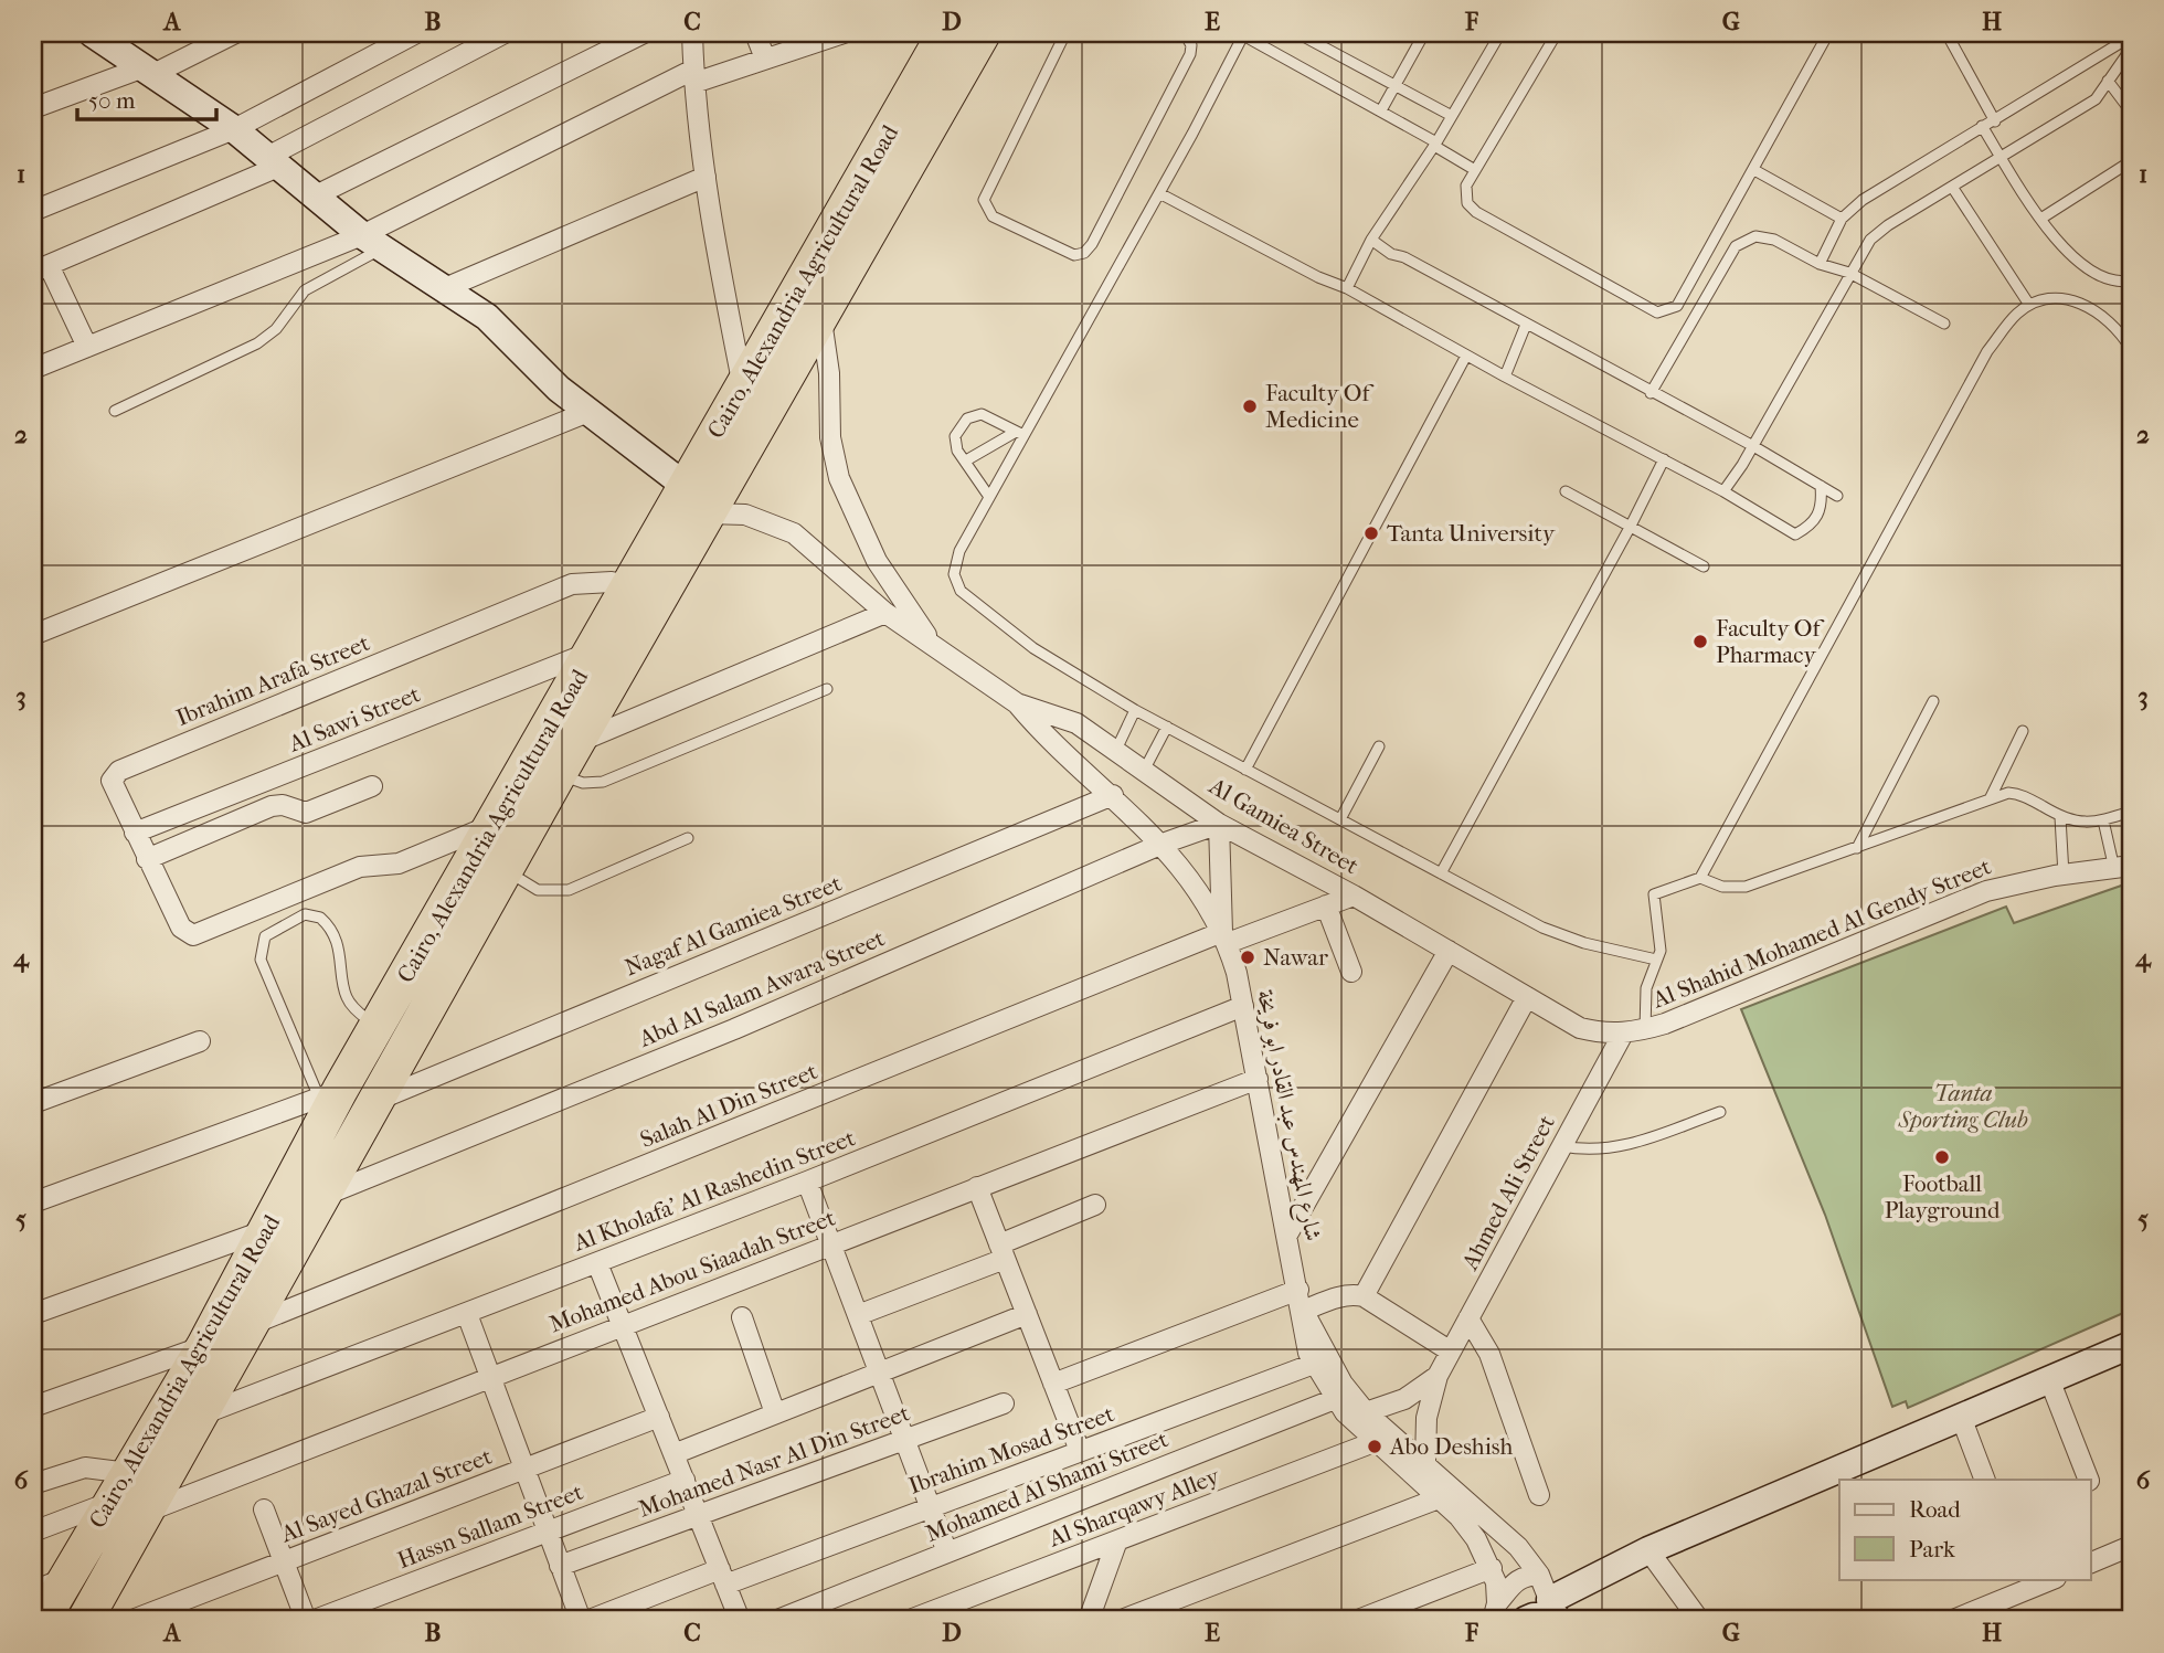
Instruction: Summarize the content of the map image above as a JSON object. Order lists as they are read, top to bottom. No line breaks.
{"streets":{"highway":["Cairo, Alexandria Agricultural Road"],"street":["Ibrahim Arafa Street","Al Sawi Street","Al Gamiea Street","Nagaf Al Gamiea Street","Al Shahid Mohamed Al Gendy Street","Abd Al Salam Awara Street","Salah Al Din Street","شارع المهندس عبد القادر ابو فريخة","Al Kholafa' Al Rashedin Street","Ahmed Ali Street","Mohamed Abou Siaadah Street","Ibrahim Mosad Street","Mohamed Nasr Al Din Street","Mohamed Al Shami Street","Al Sayed Ghazal Street","Al Sharqawy Alley","Hassn Sallam Street"]},"crossings":[["Cairo, Alexandria Agricultural Road","Ibrahim Arafa Street"],["Cairo, Alexandria Agricultural Road","Al Sawi Street"],["Cairo, Alexandria Agricultural Road","Al Gamiea Street"],["Cairo, Alexandria Agricultural Road","Nagaf Al Gamiea Street"],["Cairo, Alexandria Agricultural Road","Abd Al Salam Awara Street"],["Cairo, Alexandria Agricultural Road","Salah Al Din Street"],["Cairo, Alexandria Agricultural Road","Al Kholafa' Al Rashedin Street"],["Cairo, Alexandria Agricultural Road","Mohamed Abou Siaadah Street"],["Ibrahim Arafa Street","Al Sawi Street"],["Al Gamiea Street","Al Shahid Mohamed Al Gendy Street"],["Al Gamiea Street","Abd Al Salam Awara Street"],["Al Gamiea Street","Salah Al Din Street"],["Al Gamiea Street","شارع المهندس عبد القادر ابو فريخة"],["Al Gamiea Street","Ahmed Ali Street"],["Nagaf Al Gamiea Street","شارع المهندس عبد القادر ابو فريخة"],["Al Shahid Mohamed Al Gendy Street","Ahmed Ali Street"],["Abd Al Salam Awara Street","شارع المهندس عبد القادر ابو فريخة"],["Salah Al Din Street","شارع المهندس عبد القادر ابو فريخة"],["شارع المهندس عبد القادر ابو فريخة","Al Kholafa' Al Rashedin Street"],["شارع المهندس عبد القادر ابو فريخة","Ahmed Ali Street"],["شارع المهندس عبد القادر ابو فريخة","Mohamed Abou Siaadah Street"],["شارع المهندس عبد القادر ابو فريخة","Ibrahim Mosad Street"],["شارع المهندس عبد القادر ابو فريخة","Mohamed Al Shami Street"],["شارع المهندس عبد القادر ابو فريخة","Al Sharqawy Alley"]],"parks":["Tanta Sporting Club"],"places":["Faculty Of Medicine","Tanta University","Faculty Of Pharmacy","Nawar","Football Playground","Abo Deshish"],"legend":["Road","Park"],"scale_bar":"50 m","grid":{"columns":["A","B","C","D","E","F","G","H"],"rows":["1","2","3","4","5","6"]}}
